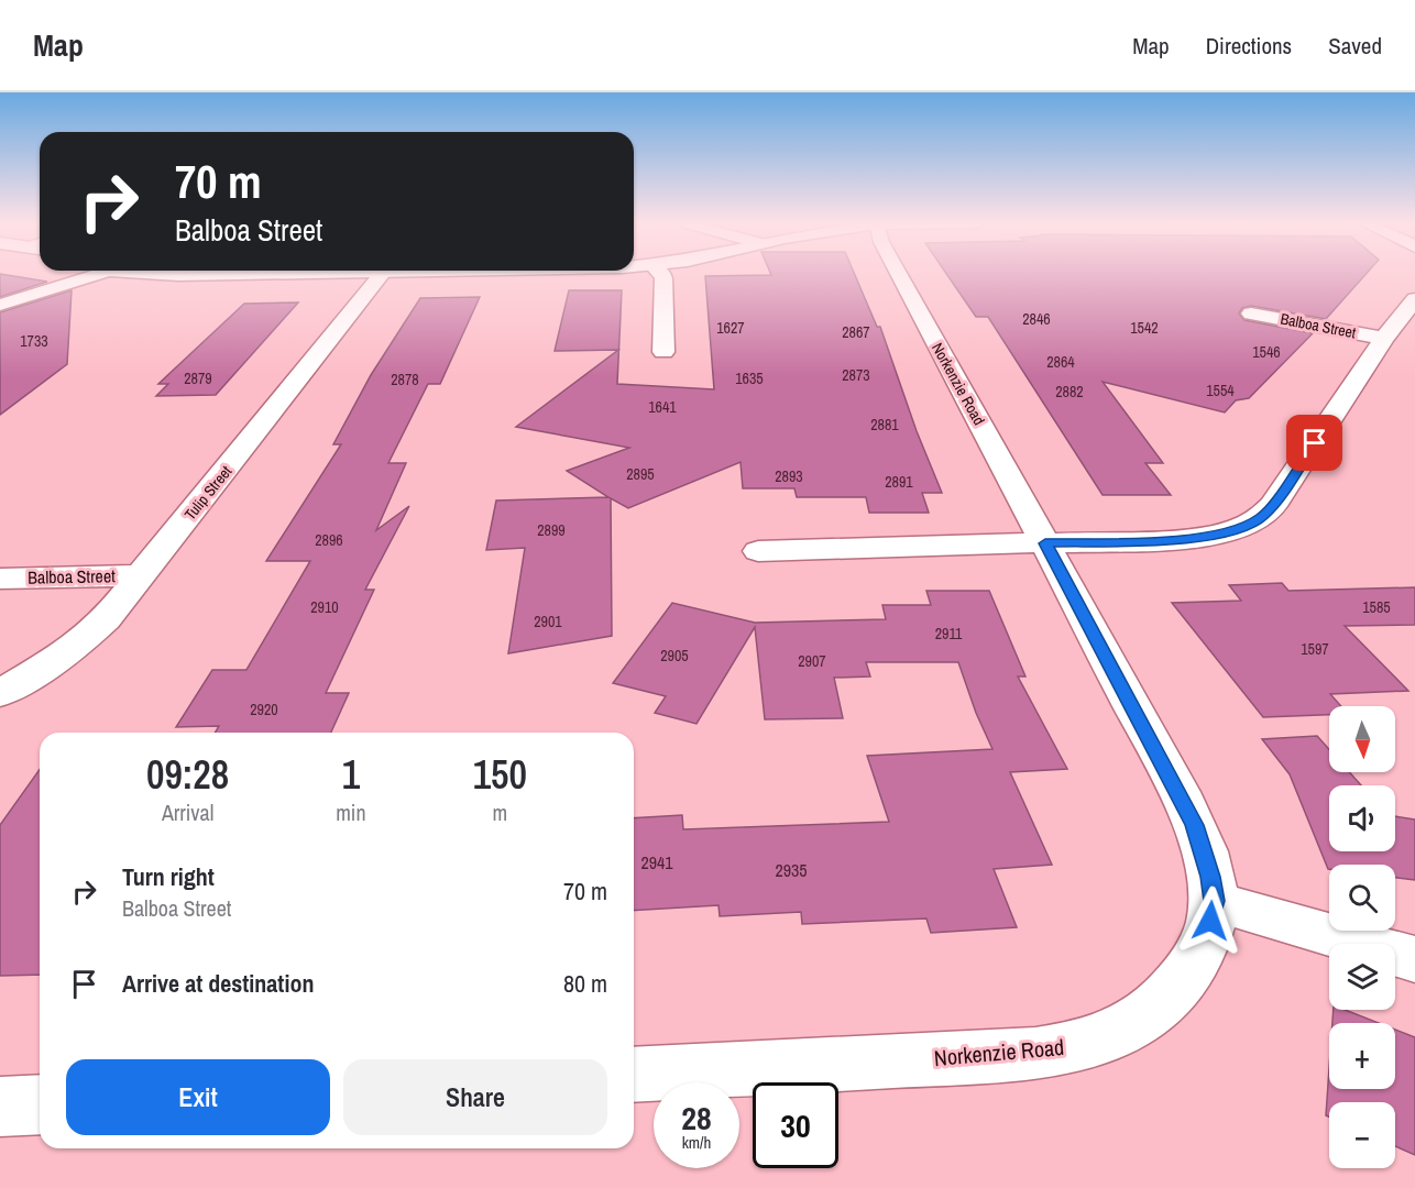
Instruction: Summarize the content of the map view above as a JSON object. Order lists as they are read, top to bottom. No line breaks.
{"streets":{"street":["Balboa Street","Norkenzie Road","Tulip Street"]},"crossings":[["Balboa Street","Norkenzie Road"],["Balboa Street","Tulip Street"]],"house_numbers":["2846","1627","1542","2867","1733","1546","2864","2873","2879","1635","2878","1554","2882","1641","2881","2895","2893","2891","2899","2896","2910","1585","2901","2911","1597","2905","2907","2920","2941","2935"],"north":"bottom","page":{"header":"Map","nav":["Map","Directions","Saved"],"turn":["70 m","Balboa Street"],"map_buttons":["+","−"],"eta":["09:28","Arrival","1","min","150","m"],"list":[{"name":"Turn right","note":"Balboa Street","value":"70 m"},{"name":"Arrive at destination","value":"80 m"}],"buttons":["Exit","Share"],"speed":"28 km/h","limit":"30"}}
